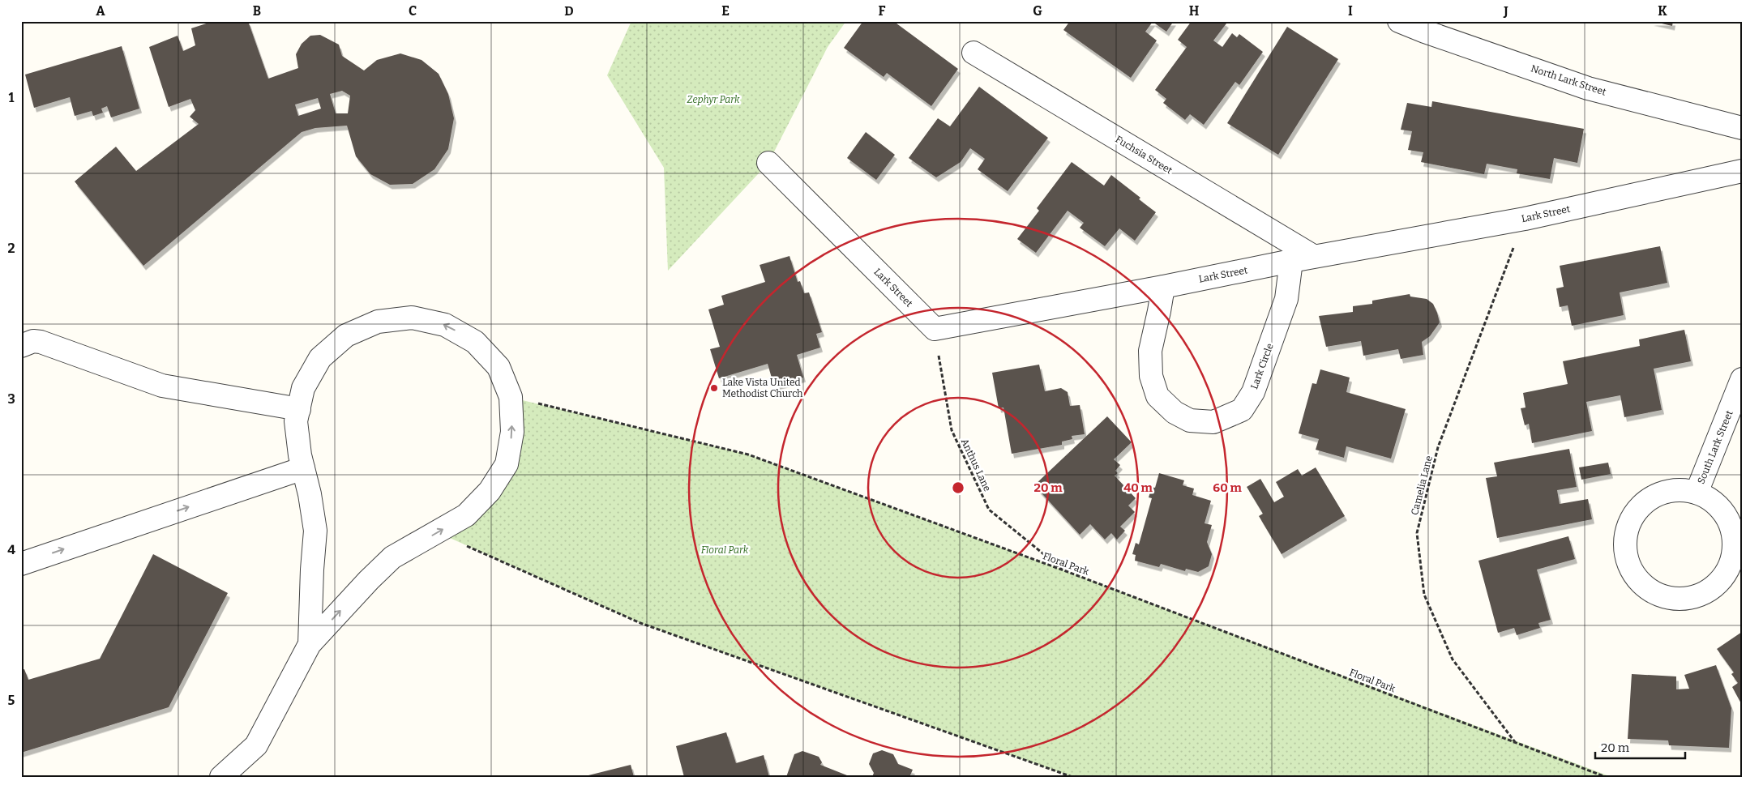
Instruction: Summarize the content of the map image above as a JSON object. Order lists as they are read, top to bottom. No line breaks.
{"streets":{"street":["North Lark Street","Fuchsia Street","Lark Street","Lark Circle","South Lark Street"],"path":["Anthus Lane","Camelia Lane","Floral Park"]},"crossings":[["Fuchsia Street","Lark Street"],["Lark Street","Lark Circle"],["Lark Street","Anthus Lane"],["Lark Street","Camelia Lane"],["Anthus Lane","Floral Park"],["Camelia Lane","Floral Park"]],"parks":["Zephyr Park","Floral Park"],"places":["Lake Vista United Methodist Church"],"scale_bar":"20 m","grid":{"columns":["A","B","C","D","E","F","G","H","I","J","K"],"rows":["1","2","3","4","5"]},"rings":["20 m","40 m","60 m"]}
